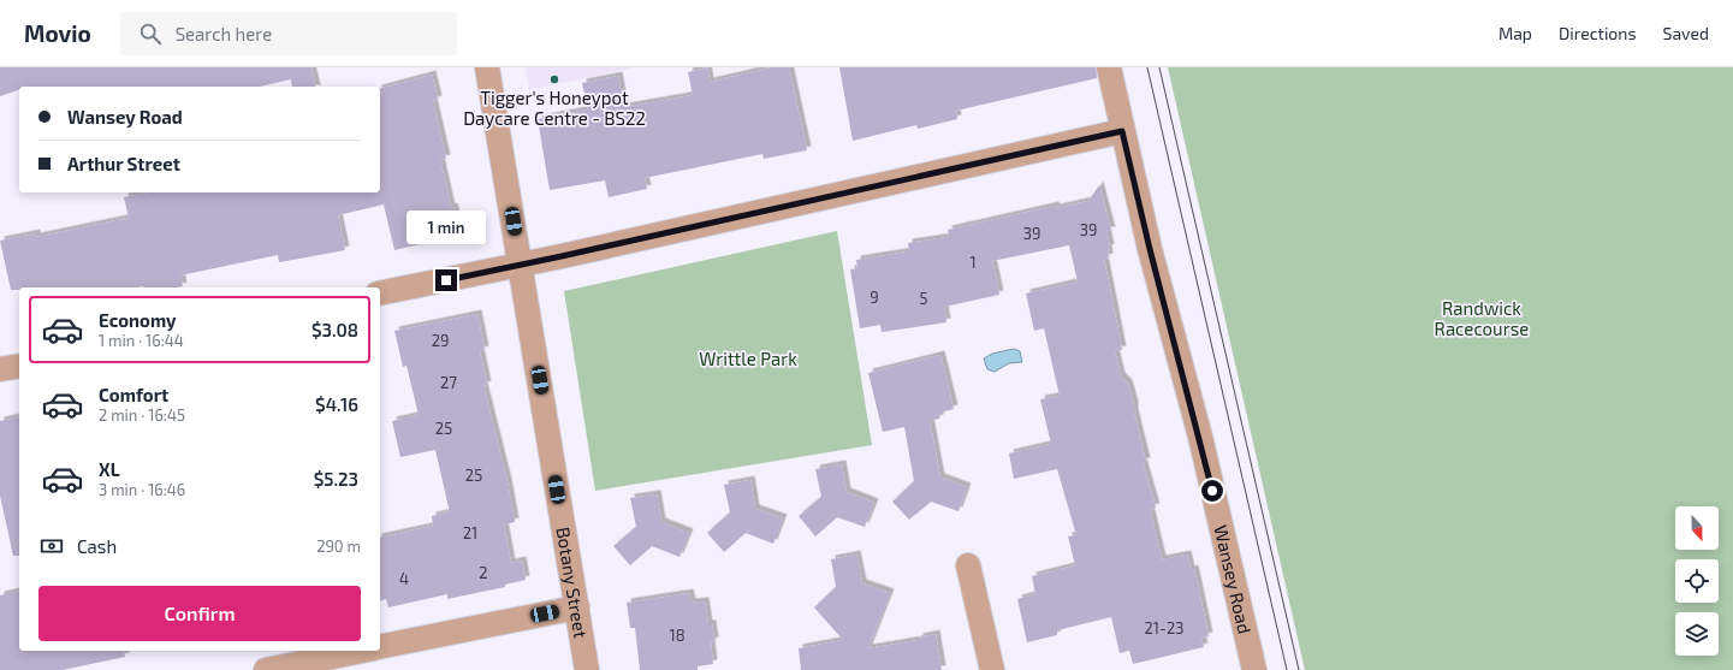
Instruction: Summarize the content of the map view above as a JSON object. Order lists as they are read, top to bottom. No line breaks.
{"streets":{"street":["Wansey Road","Botany Street"]},"parks":["Randwick Racecourse","Writtle Park"],"places":["Tigger's Honeypot Daycare Centre - BS22"],"house_numbers":["39","39","1","9","5","29","27","25","25","21","2","4","21-23","18"],"north":"bottom","page":{"header":"Movio","search":"Search here","nav":["Map","Directions","Saved"],"banner":["Wansey Road","Arthur Street"],"bubble":"1 min","list":[{"name":"Economy","note":"1 min · 16:44","value":"$3.08"},{"name":"Comfort","note":"2 min · 16:45","value":"$4.16"},{"name":"XL","note":"3 min · 16:46","value":"$5.23"}],"pay":["Cash","290 m"],"buttons":"Confirm"}}
